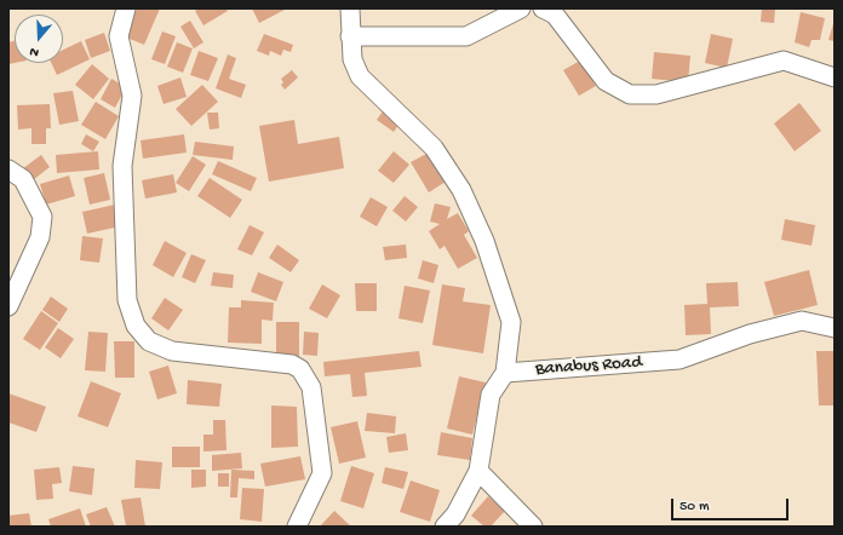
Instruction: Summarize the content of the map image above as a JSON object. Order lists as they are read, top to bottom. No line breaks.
{"streets":{"street":["Banabus Road"]},"scale_bar":"50 m","north":"bottom"}
